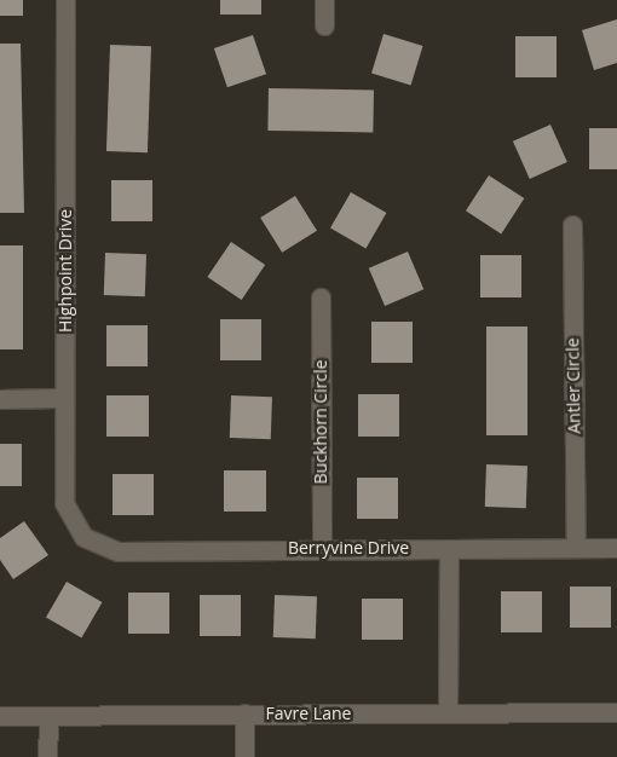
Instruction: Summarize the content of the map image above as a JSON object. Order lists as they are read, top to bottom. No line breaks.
{"streets":{"street":["Highpoint Drive","Antler Circle","Buckhorn Circle","Berryvine Drive","Favre Lane"]},"crossings":[["Highpoint Drive","Berryvine Drive"],["Antler Circle","Berryvine Drive"],["Buckhorn Circle","Berryvine Drive"]]}
